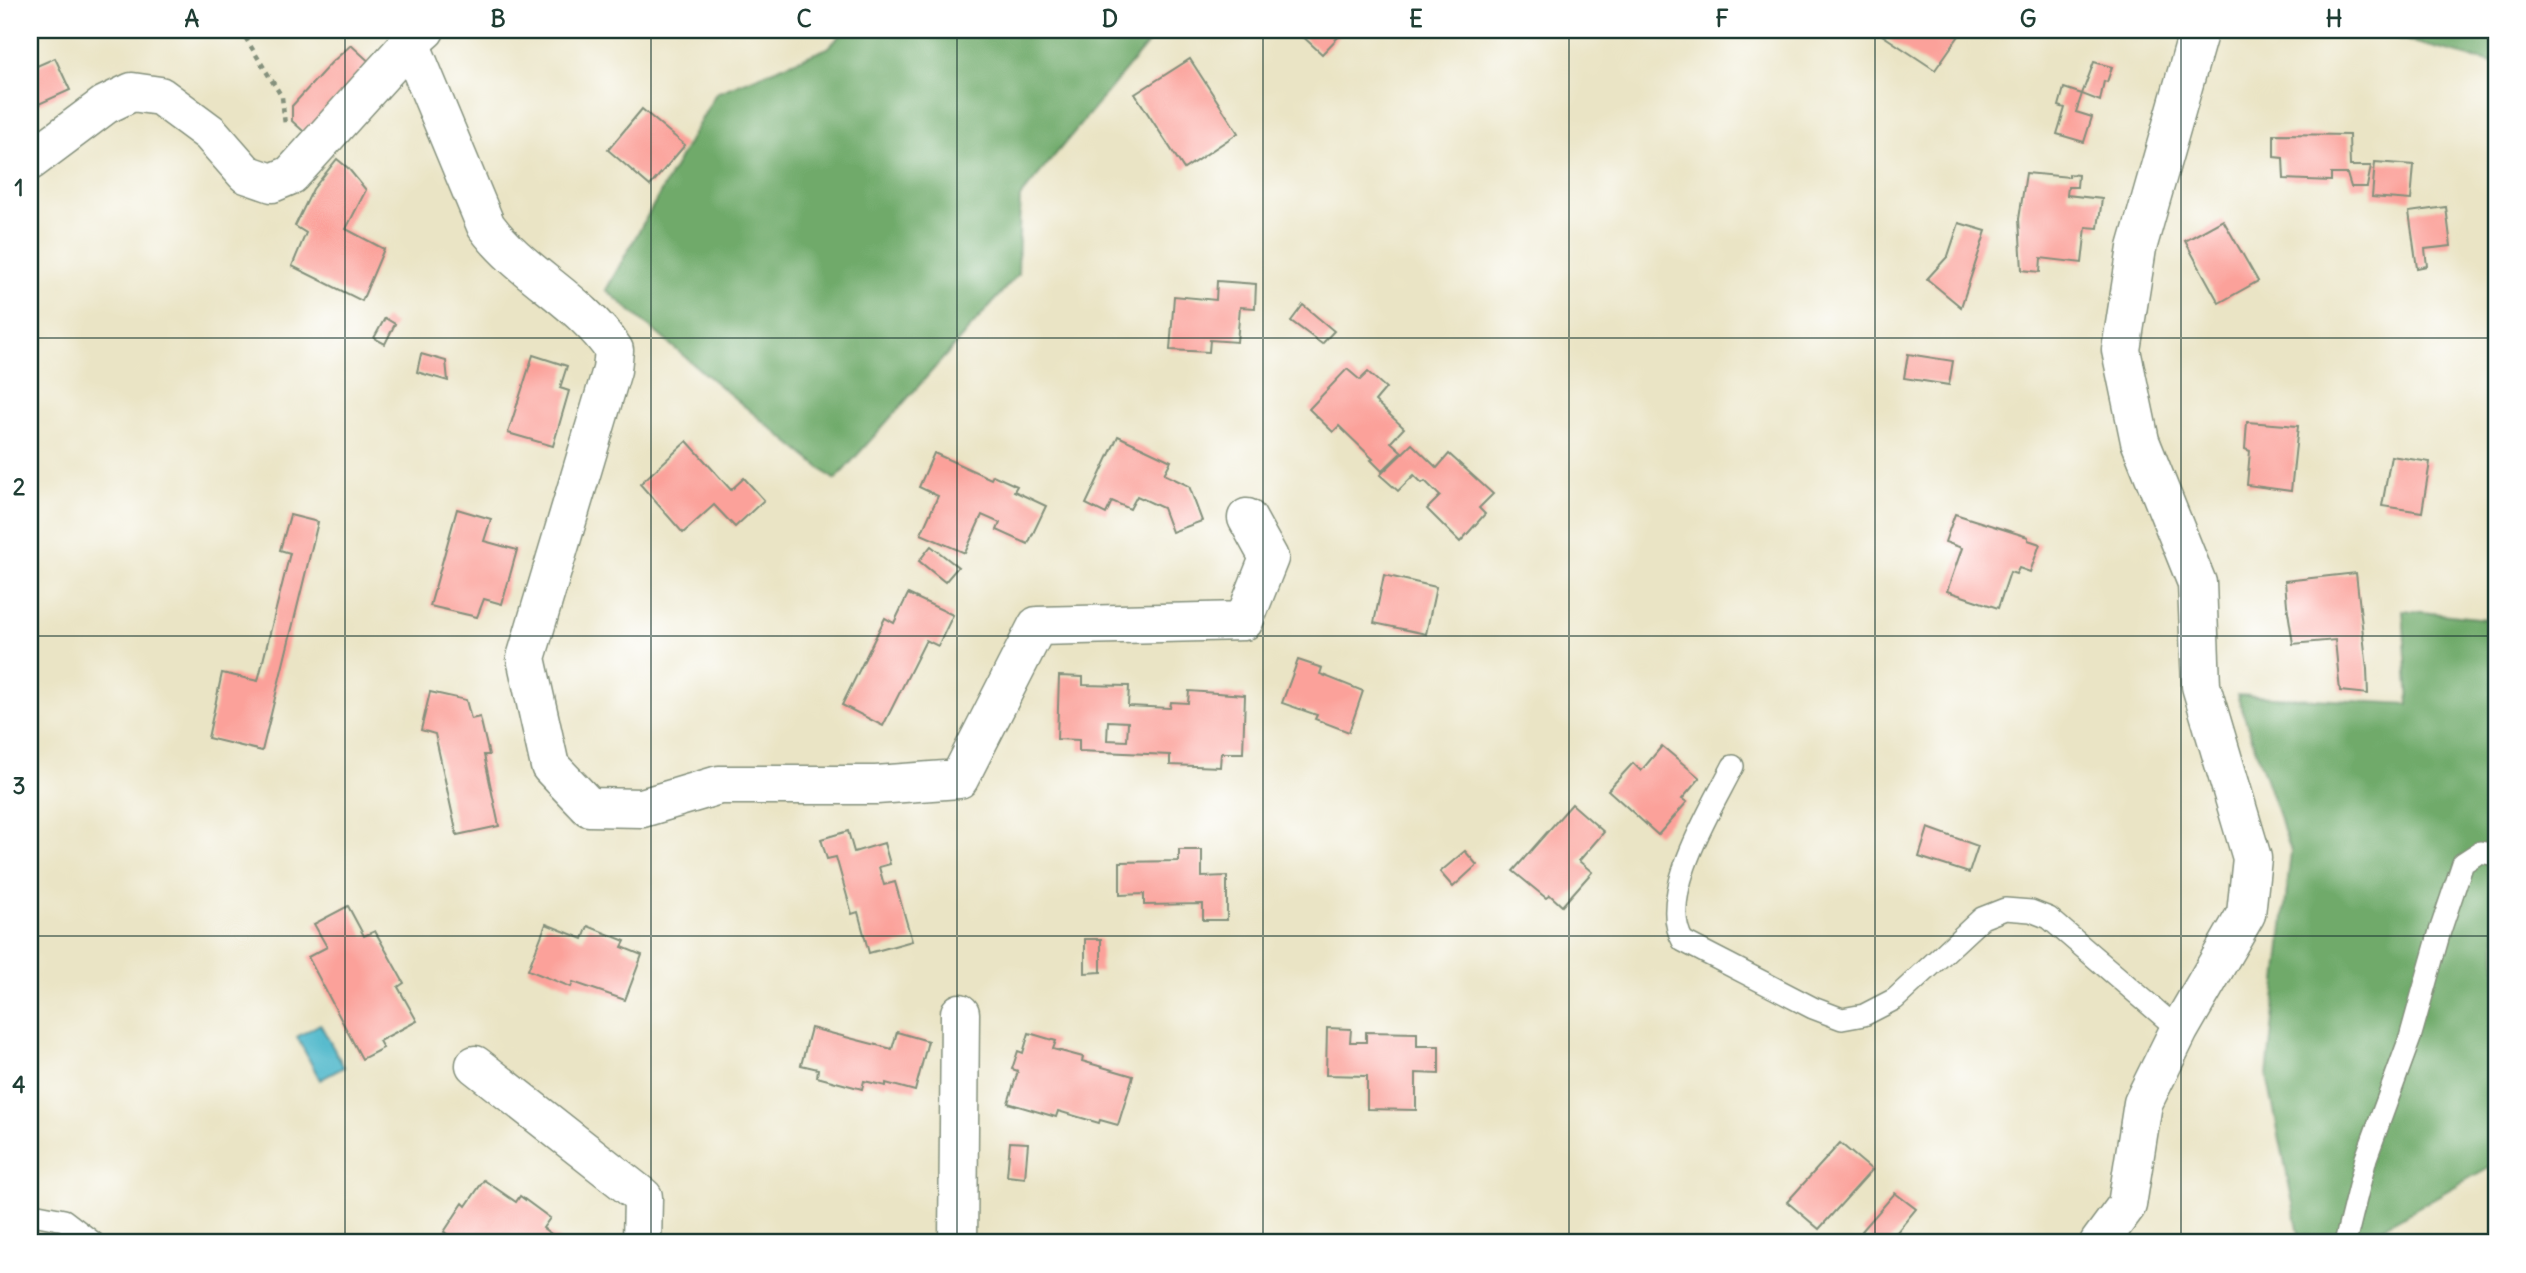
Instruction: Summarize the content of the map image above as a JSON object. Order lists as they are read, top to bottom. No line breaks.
{"grid":{"columns":["A","B","C","D","E","F","G","H"],"rows":["1","2","3","4"]}}
